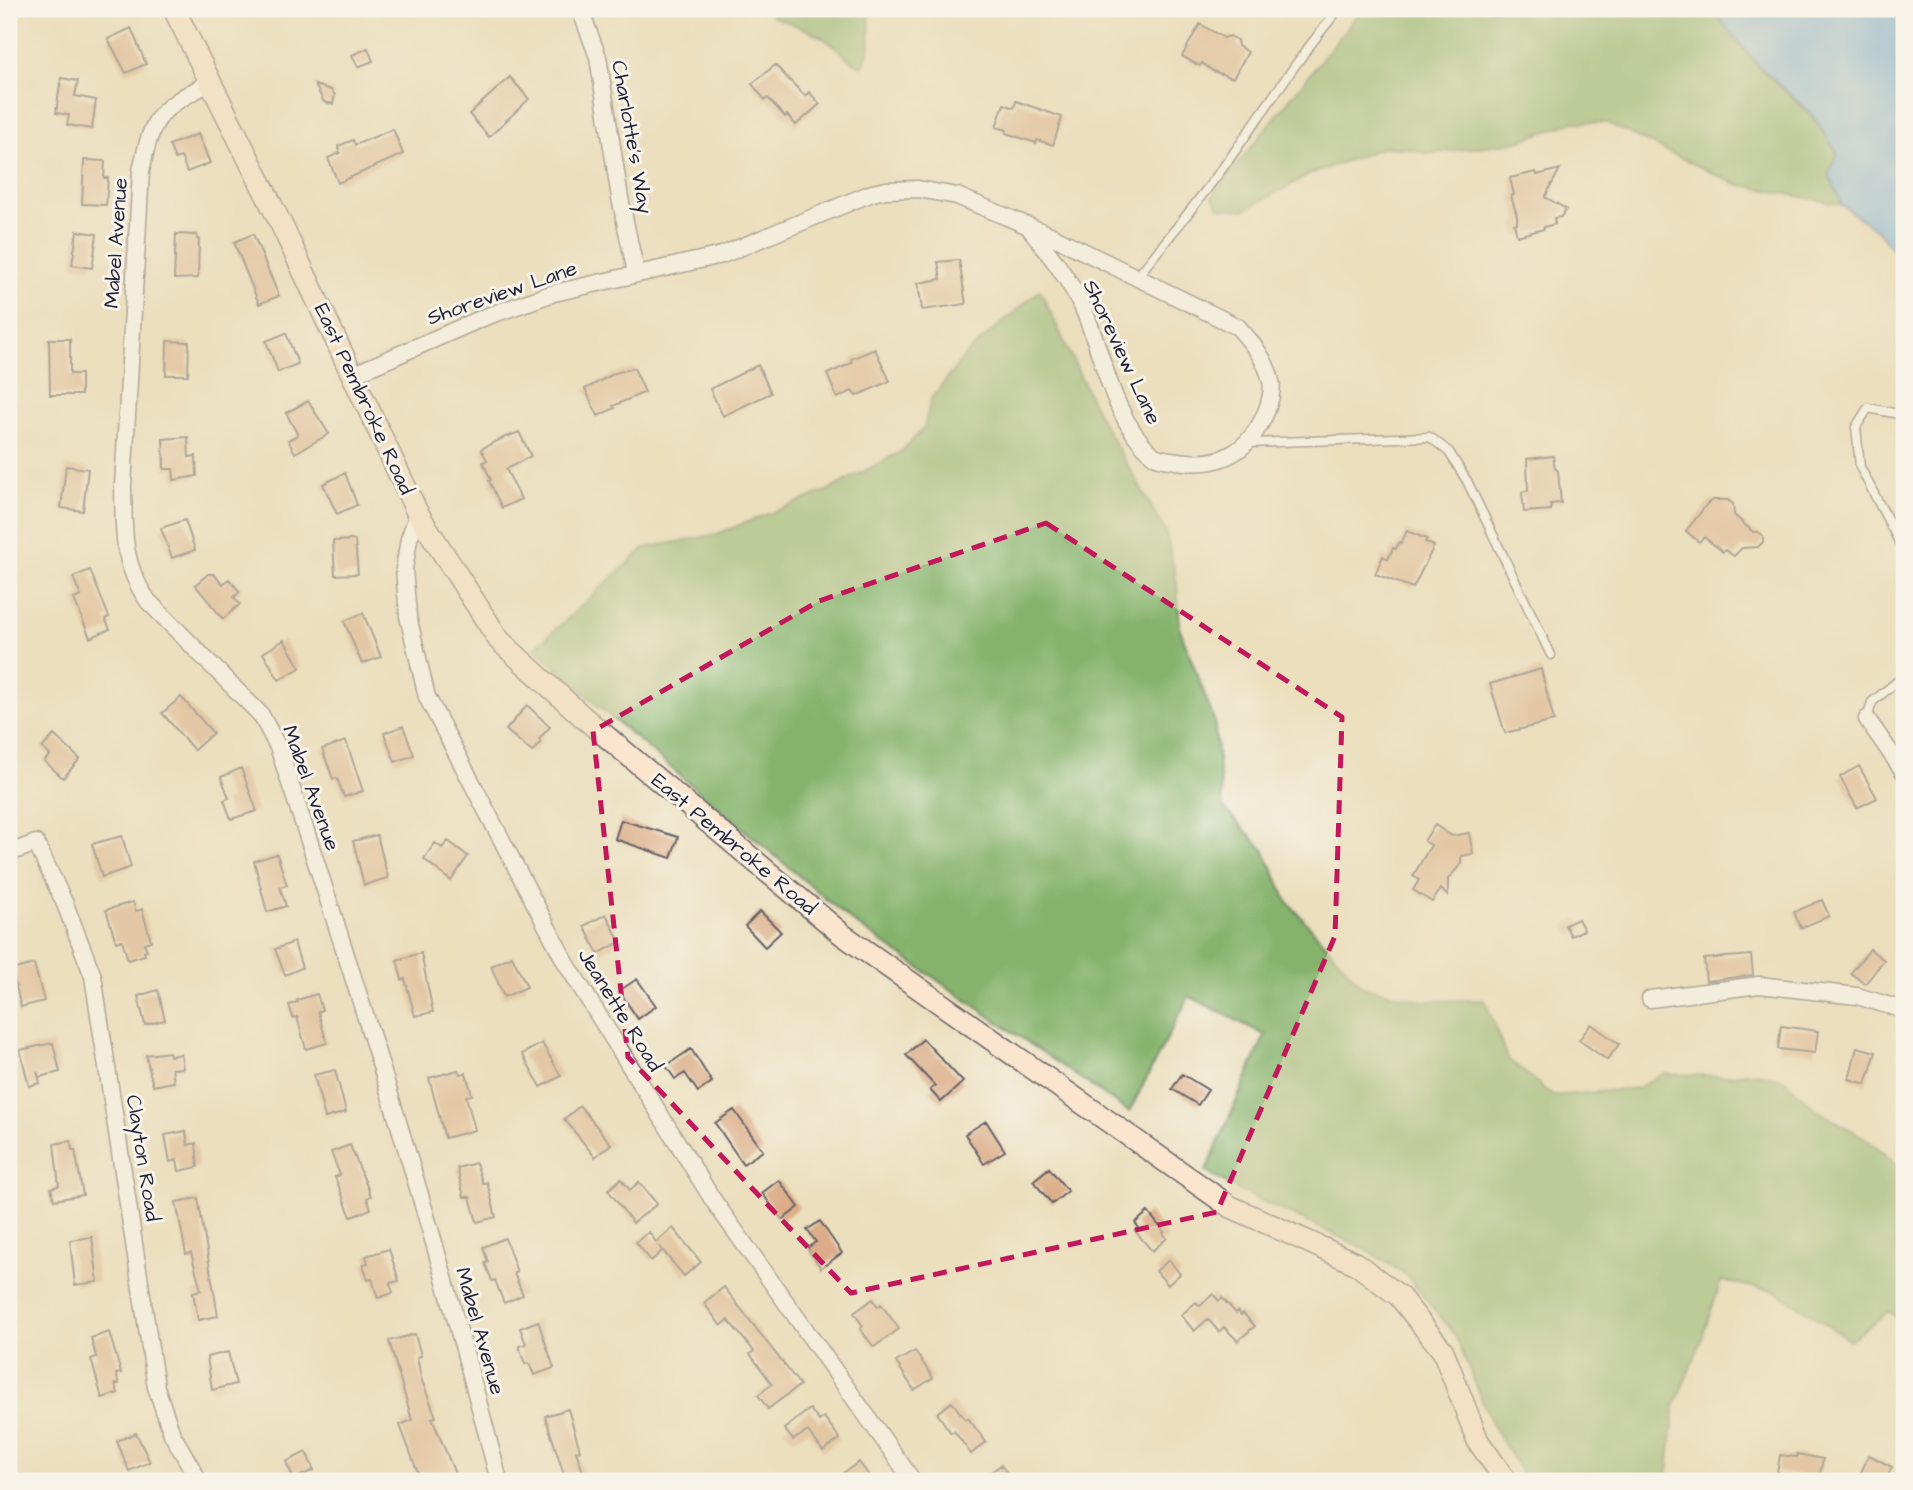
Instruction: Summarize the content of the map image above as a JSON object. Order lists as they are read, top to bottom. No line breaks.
{"streets":{"street":["Charlotte's Way","Mabel Avenue","Shoreview Lane","East Pembroke Road","Jeanette Road","Clayton Road"]},"crossings":[["Charlotte's Way","Shoreview Lane"],["Mabel Avenue","East Pembroke Road"],["Shoreview Lane","East Pembroke Road"],["East Pembroke Road","Jeanette Road"]]}
